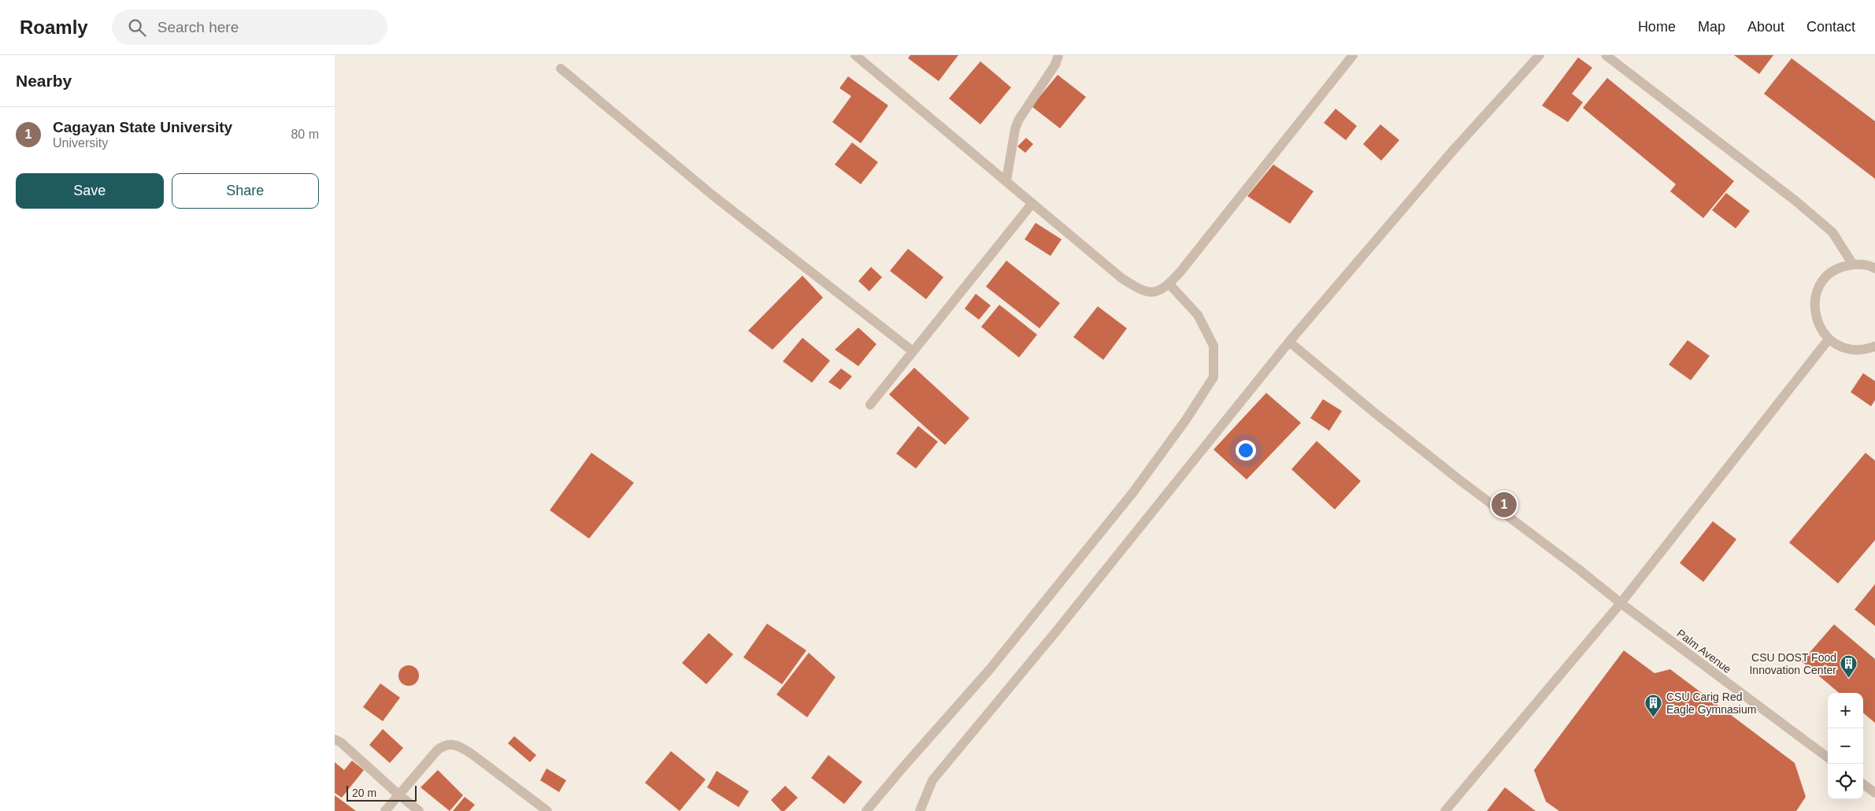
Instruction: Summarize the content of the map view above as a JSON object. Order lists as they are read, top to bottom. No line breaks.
{"streets":{"street":["Palm Avenue"]},"places":{"building":["CSU DOST Food Innovation Center","CSU Carig Red Eagle Gymnasium"]},"scale_bar":"20 m","page":{"header":"Roamly","search":"Search here","nav":["Home","Map","About","Contact"],"heading":"Nearby","list":[{"mark":"1","name":"Cagayan State University","note":"University","value":"80 m"}],"buttons":["Save","Share"],"pins":"1","map_buttons":["+","−"],"scale":"20 m"}}
